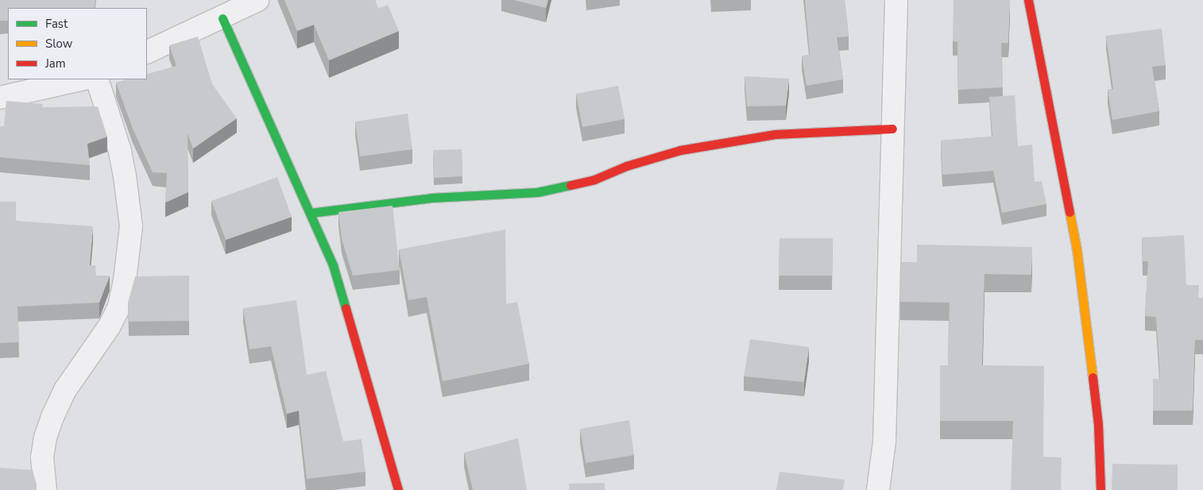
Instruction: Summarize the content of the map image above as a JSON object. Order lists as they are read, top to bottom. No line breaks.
{"legend":["Fast","Slow","Jam"]}
